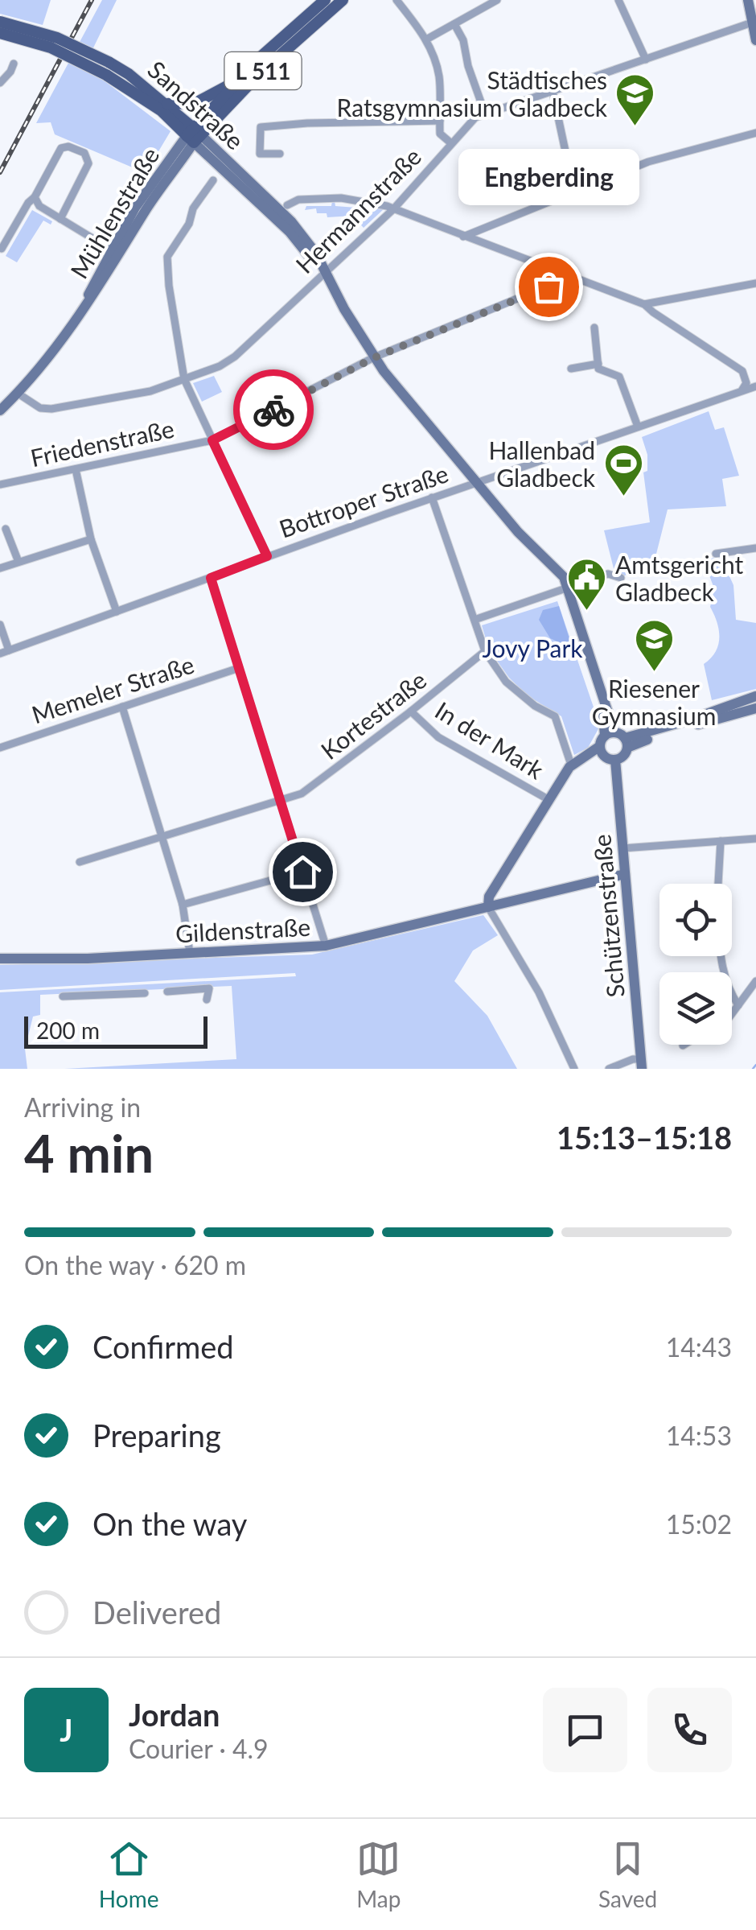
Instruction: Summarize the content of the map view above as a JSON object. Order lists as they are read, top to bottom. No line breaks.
{"streets":{"main road":["L 511","Sandstraße","Mühlenstraße","Schützenstraße","Gildenstraße"],"street":["Hermannstraße","Friedenstraße","Bottroper Straße","Memeler Straße","Kortestraße","In der Mark"]},"crossings":[["L 511","Sandstraße"],["L 511","Hermannstraße"],["L 511","Mühlenstraße"],["Sandstraße","Hermannstraße"],["Sandstraße","Mühlenstraße"],["Sandstraße","Friedenstraße"],["Sandstraße","Bottroper Straße"],["Hermannstraße","Mühlenstraße"],["Kortestraße","In der Mark"],["Schützenstraße","Gildenstraße"]],"parks":["Jovy Park"],"places":{"school or university":["Städtisches Ratsgymnasium Gladbeck","Riesener Gymnasium"],"other":["Engberding"],"sports":["Hallenbad Gladbeck"],"public building":["Amtsgericht Gladbeck"]},"scale_bar":"200 m","page":{"bubble":"Engberding","scale":"200 m","heading":["4 min","Arriving in","15:13–15:18"],"panel":["Jordan","Courier · 4.9"],"bar":"On the way · 620 m","list":[["Confirmed","14:43"],["Preparing","14:53"],["On the way","15:02"],"Delivered"],"round":"J","tabs":["Home","Map","Saved"]}}
